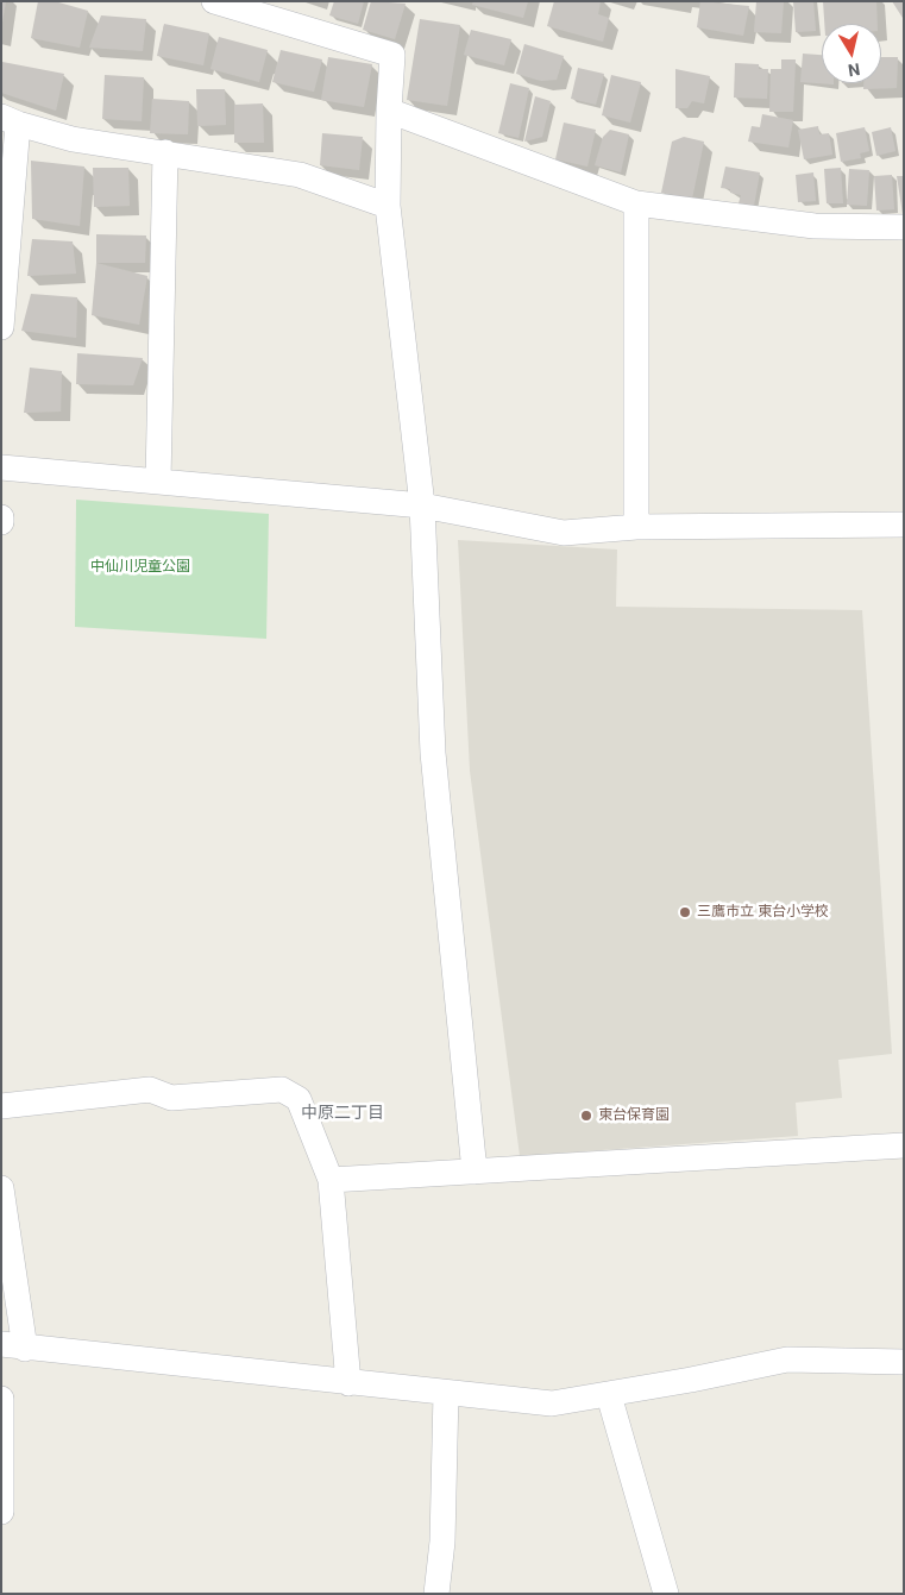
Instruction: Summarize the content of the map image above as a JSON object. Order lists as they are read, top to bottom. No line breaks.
{"districts":["中原二丁目"],"parks":["中仙川児童公園"],"places":["三鷹市立 東台小学校","東台保育園"],"north":"bottom"}
